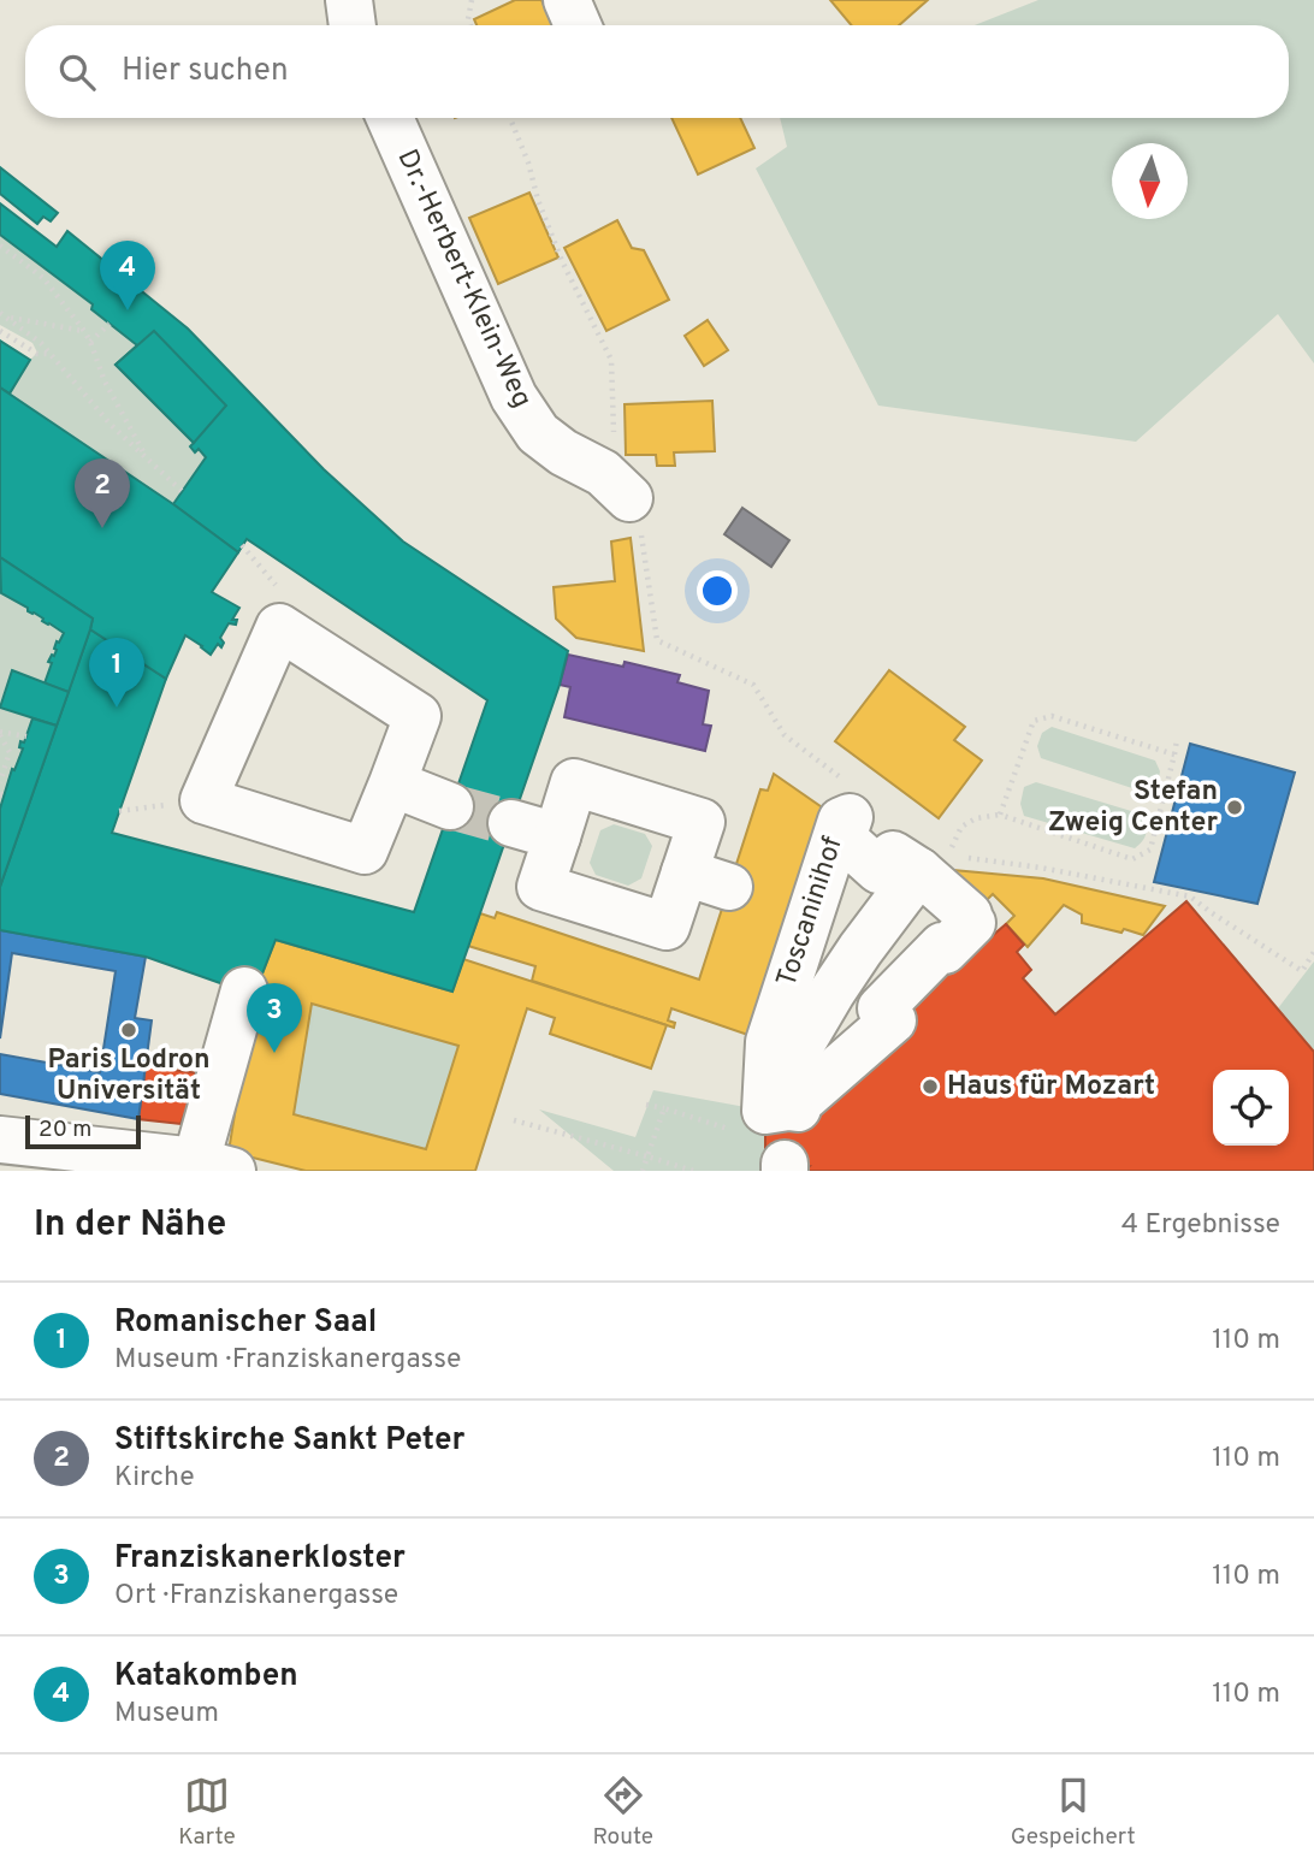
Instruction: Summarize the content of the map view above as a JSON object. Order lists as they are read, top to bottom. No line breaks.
{"streets":{"street":["Dr.-Herbert-Klein-Weg","Toscaninihof"]},"places":["Stefan Zweig Center","Paris Lodron Universität","Haus für Mozart"],"scale_bar":"20 m","north":"bottom","page":{"search":"Hier suchen","pins":["4","2","1","3"],"scale":"20 m","heading":["In der Nähe","4 Ergebnisse"],"list":[{"mark":"1","name":"Romanischer Saal","note":"Museum · Franziskanergasse","value":"110 m"},{"mark":"2","name":"Stiftskirche Sankt Peter","note":"Kirche","value":"110 m"},{"mark":"3","name":"Franziskanerkloster","note":"Ort · Franziskanergasse","value":"110 m"},{"mark":"4","name":"Katakomben","note":"Museum","value":"110 m"}],"nav":["Karte","Route","Gespeichert"]}}
